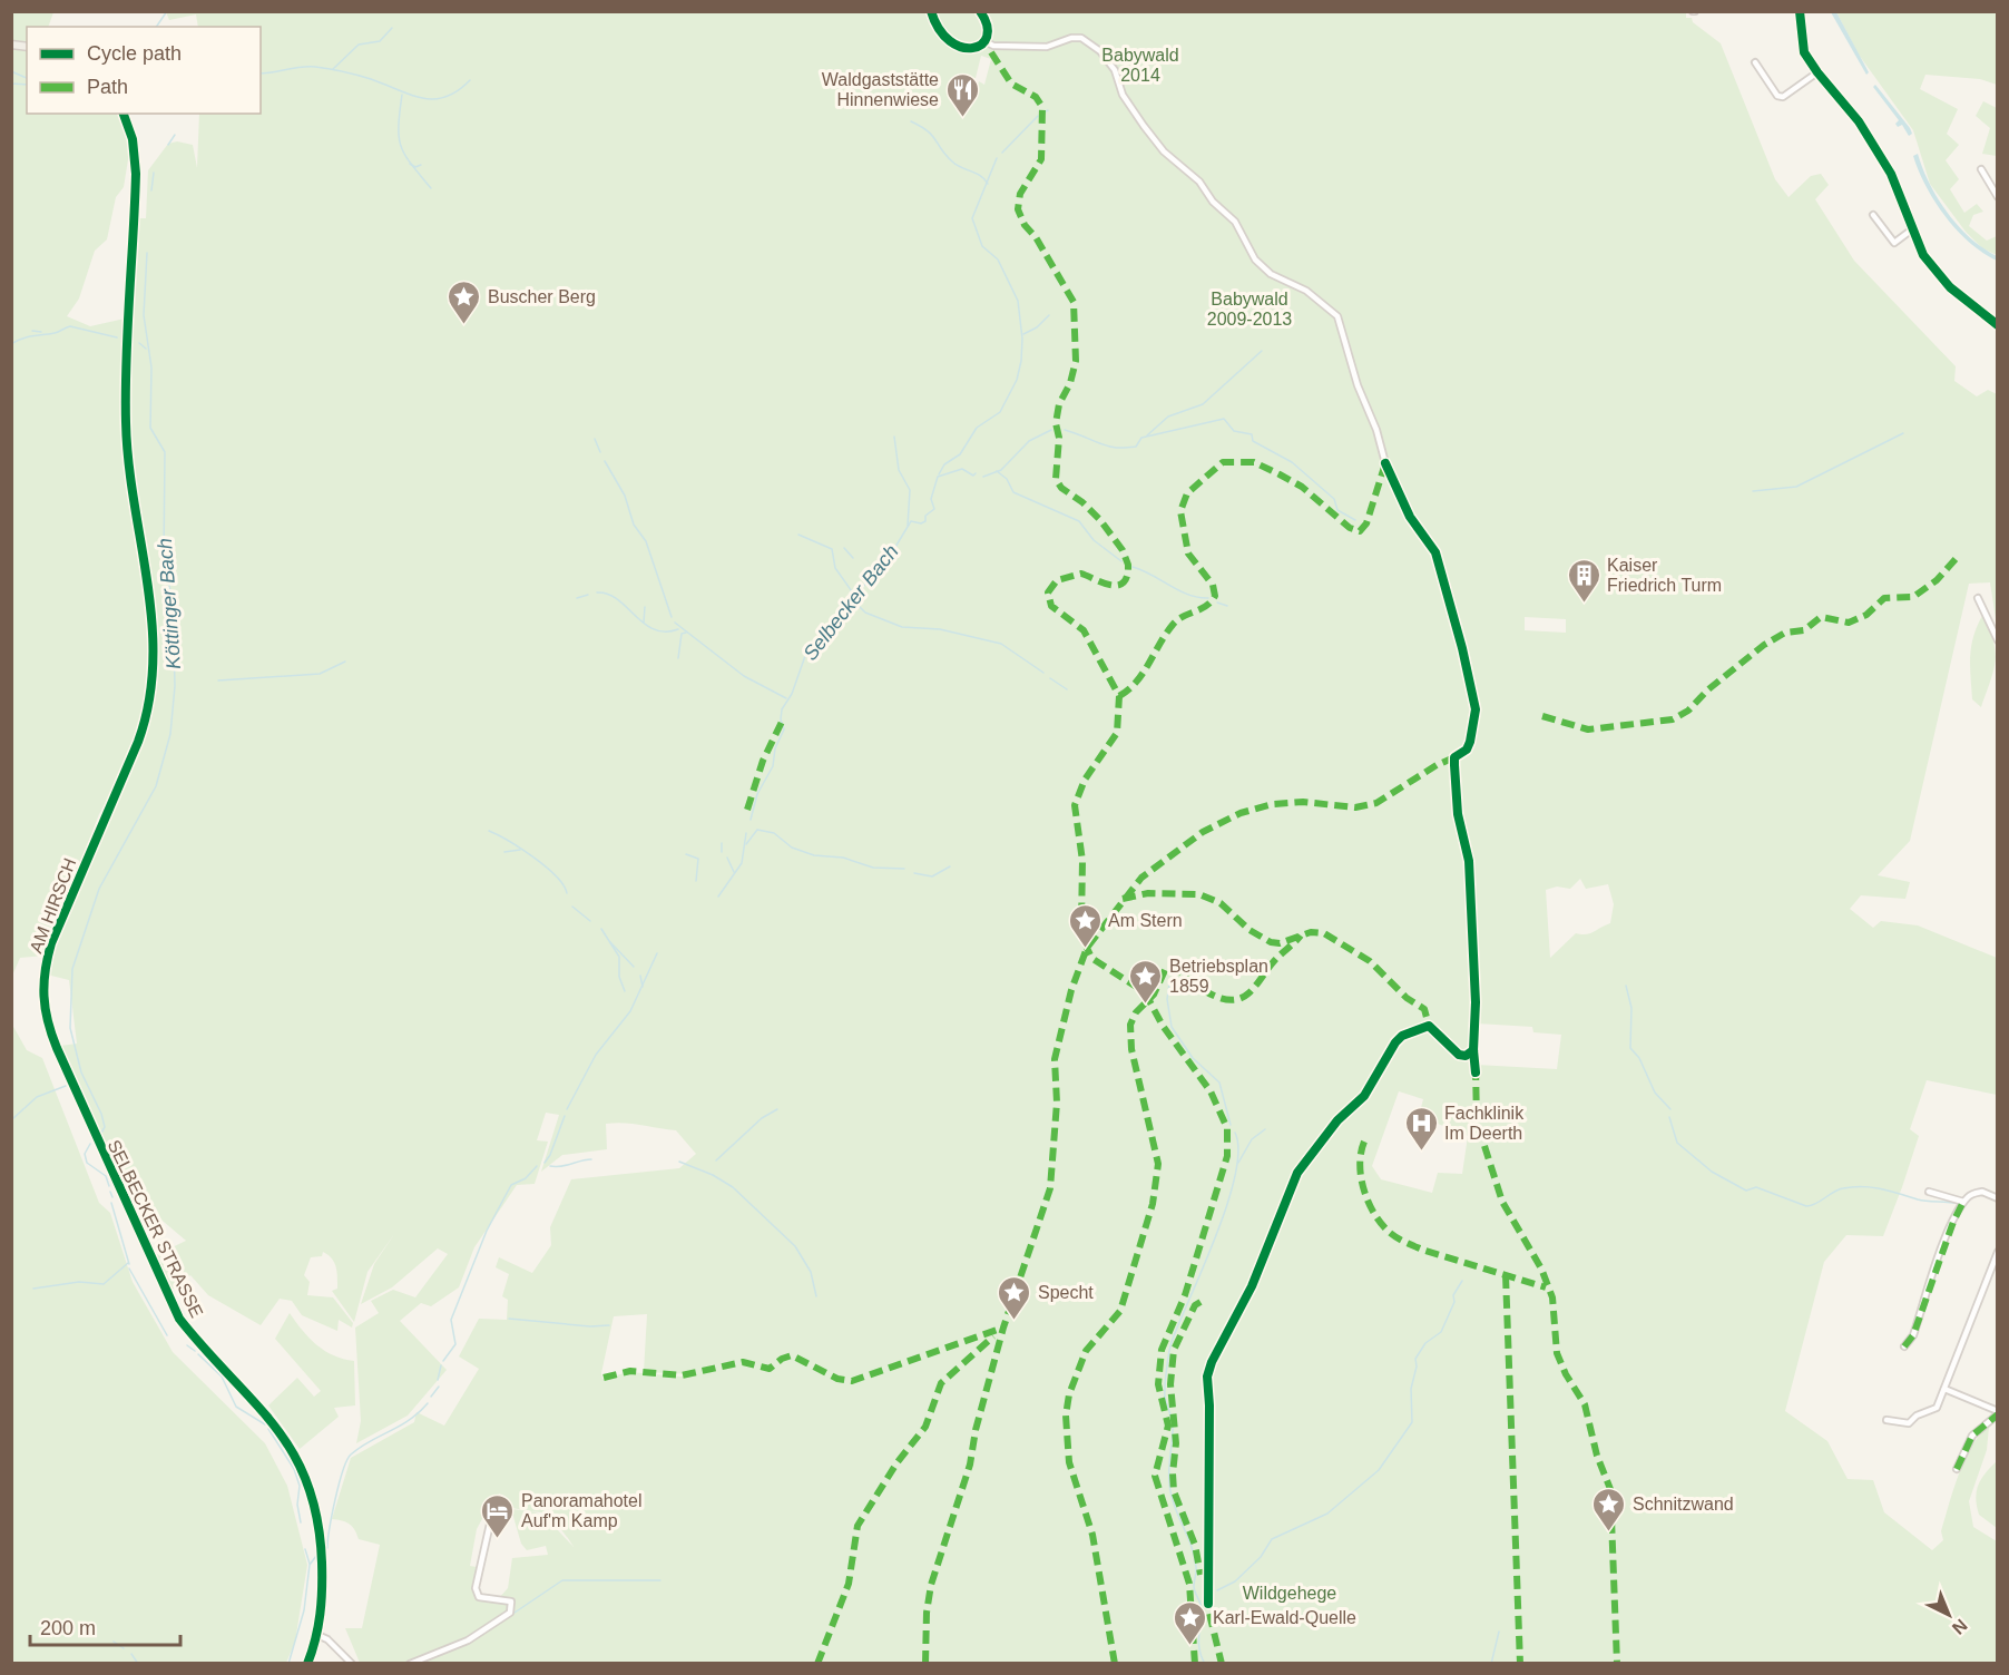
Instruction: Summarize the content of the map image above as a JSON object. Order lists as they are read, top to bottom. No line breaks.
{"streets":{"main road":["AM HIRSCH","SELBECKER STRASSE"]},"crossings":[["AM HIRSCH","SELBECKER STRASSE"]],"water":["Selbecker Bach","Köttinger Bach"],"parks":["Babywald 2014","Babywald 2009-2013","Wildgehege"],"places":{"restaurant":["Waldgaststätte Hinnenwiese"],"place":["Buscher Berg","Am Stern","Betriebsplan 1859","Specht","Schnitzwand","Karl-Ewald-Quelle"],"building":["Kaiser Friedrich Turm"],"hospital":["Fachklinik Im Deerth"],"hotel":["Panoramahotel Auf'm Kamp"]},"legend":["Cycle path","Path"],"scale_bar":"200 m","north":"bottom right"}
